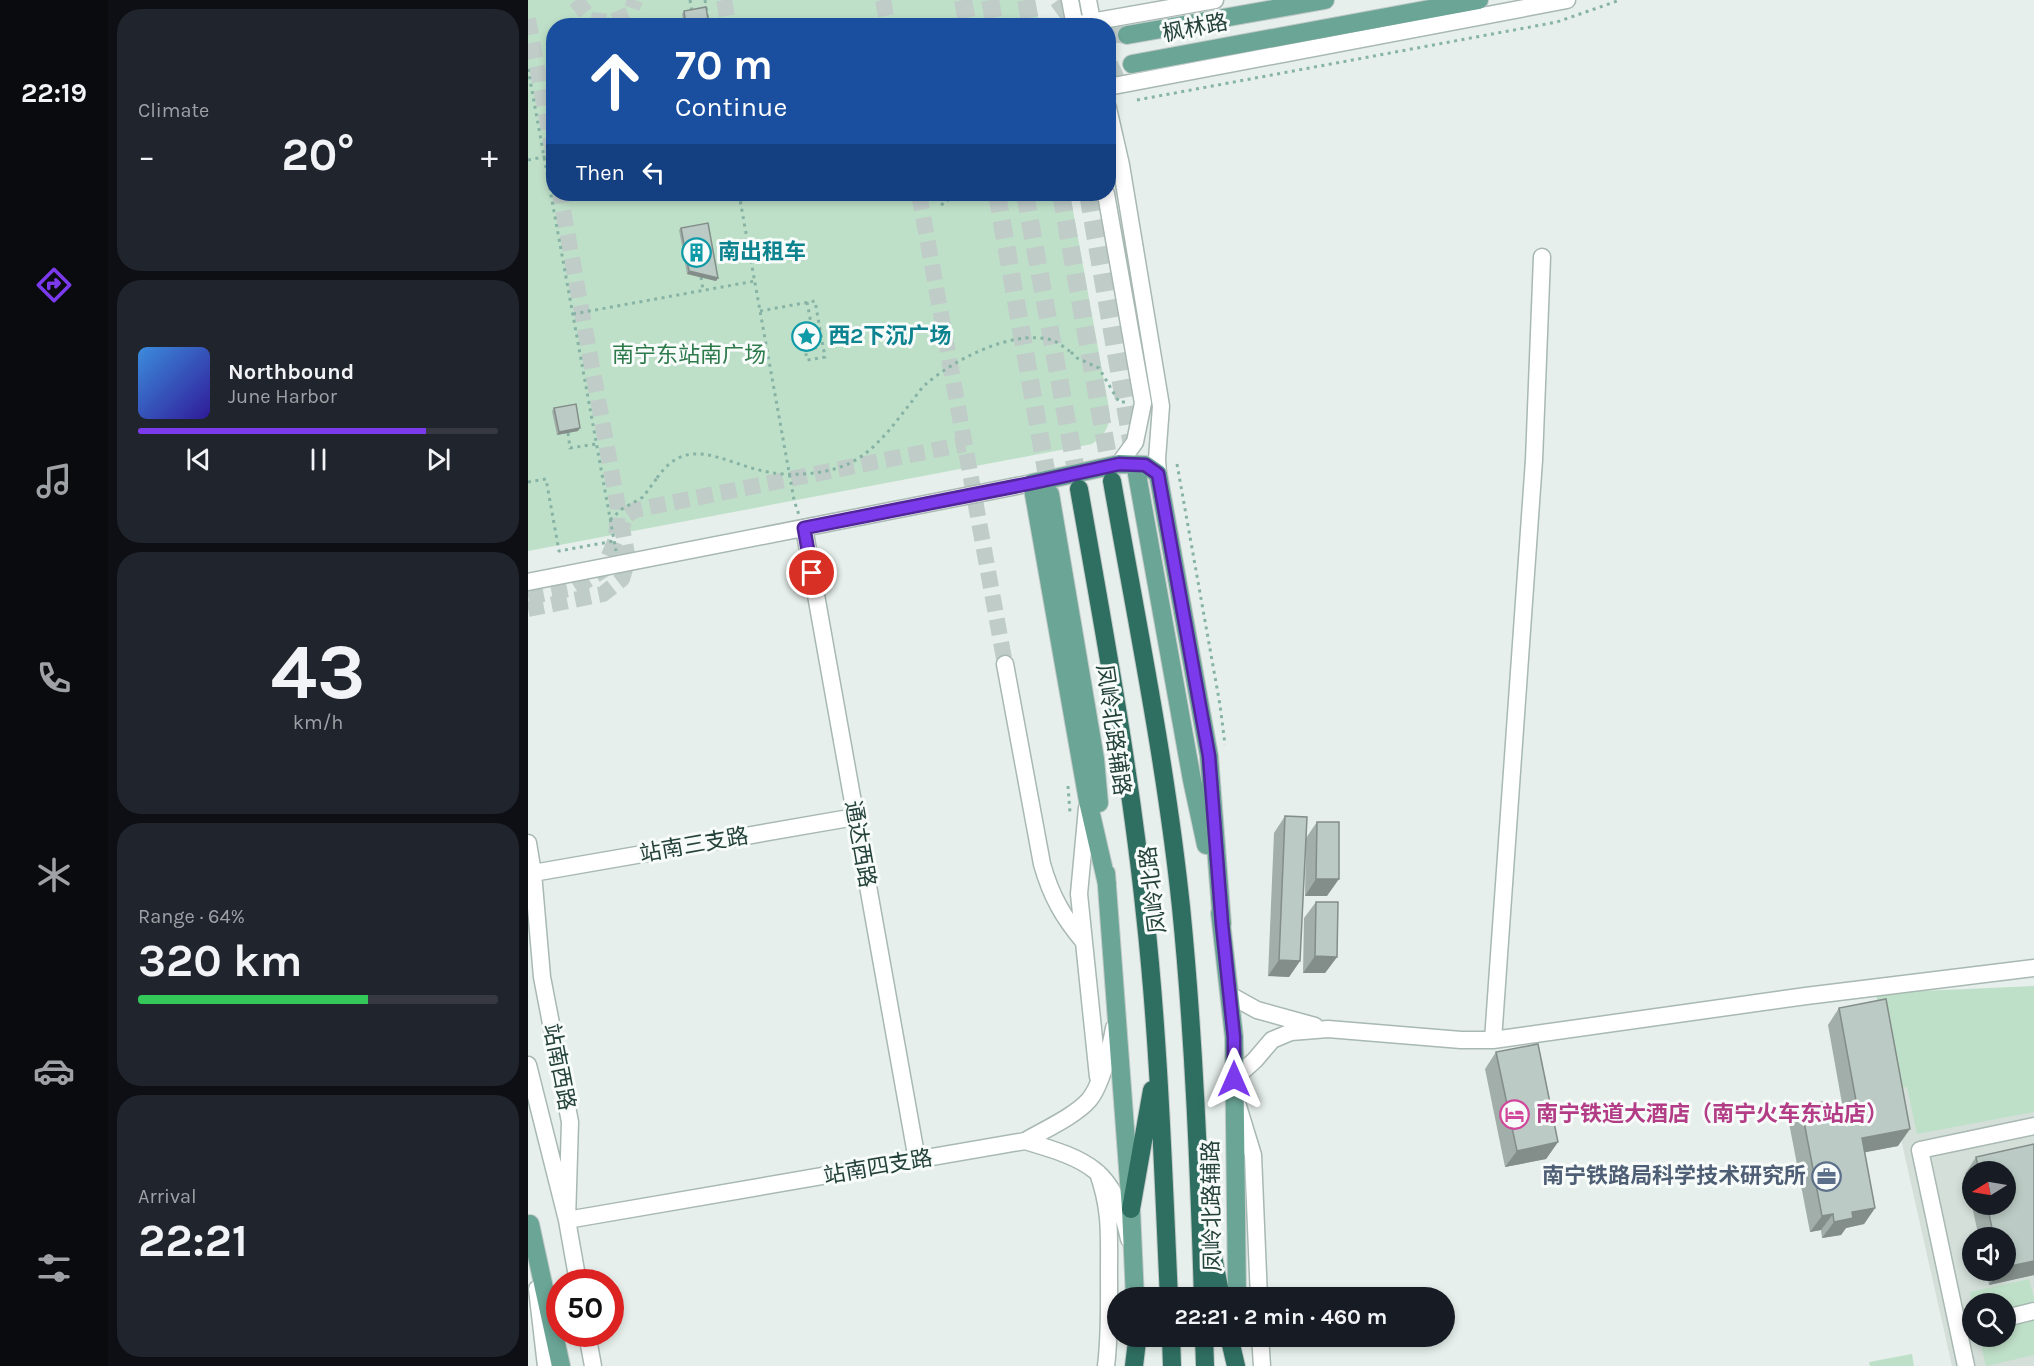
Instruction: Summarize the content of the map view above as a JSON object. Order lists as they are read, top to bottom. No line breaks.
{"streets":{"highway":["凤岭北路"],"main road":["枫林路","凤岭北路辅路"],"street":["通达西路","站南三支路","站南西路","站南四支路"]},"crossings":[["凤岭北路辅路","站南四支路"],["通达西路","站南三支路"],["通达西路","站南四支路"],["站南三支路","站南西路"],["站南西路","站南四支路"]],"parks":["南宁东站南广场"],"places":{"building":["南出租车"],"place":["西2下沉广场"],"hotel":["南宁铁道大酒店（南宁火车东站店）"],"office":["南宁铁路局科学技术研究所"]},"north":"left","page":{"tabs":"22:19","tile":["Climate",["43","km/h"],["Range · 64%","320 km"],["Arrival","22:21"]],"turn":["70 m","Continue"],"heat":["−","20°","+"],"then":"Then","song":["Northbound","June Harbor"],"limit":"50","trip":"22:21 · 2 min · 460 m"}}
